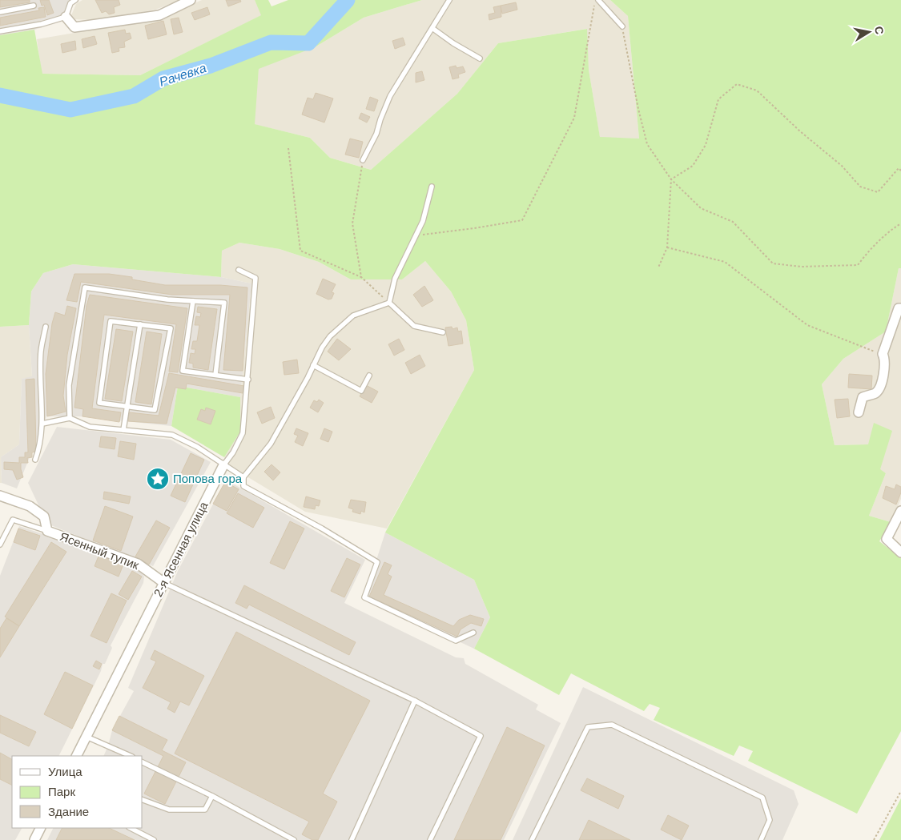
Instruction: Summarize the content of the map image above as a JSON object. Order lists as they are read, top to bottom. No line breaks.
{"streets":{"street":["2-я Ясенная улица","Ясенный тупик"]},"crossings":[["2-я Ясенная улица","Ясенный тупик"]],"water":["Рачевка"],"places":{"place":["Попова гора"]},"legend":["Улица","Парк","Здание"],"north":"right"}
